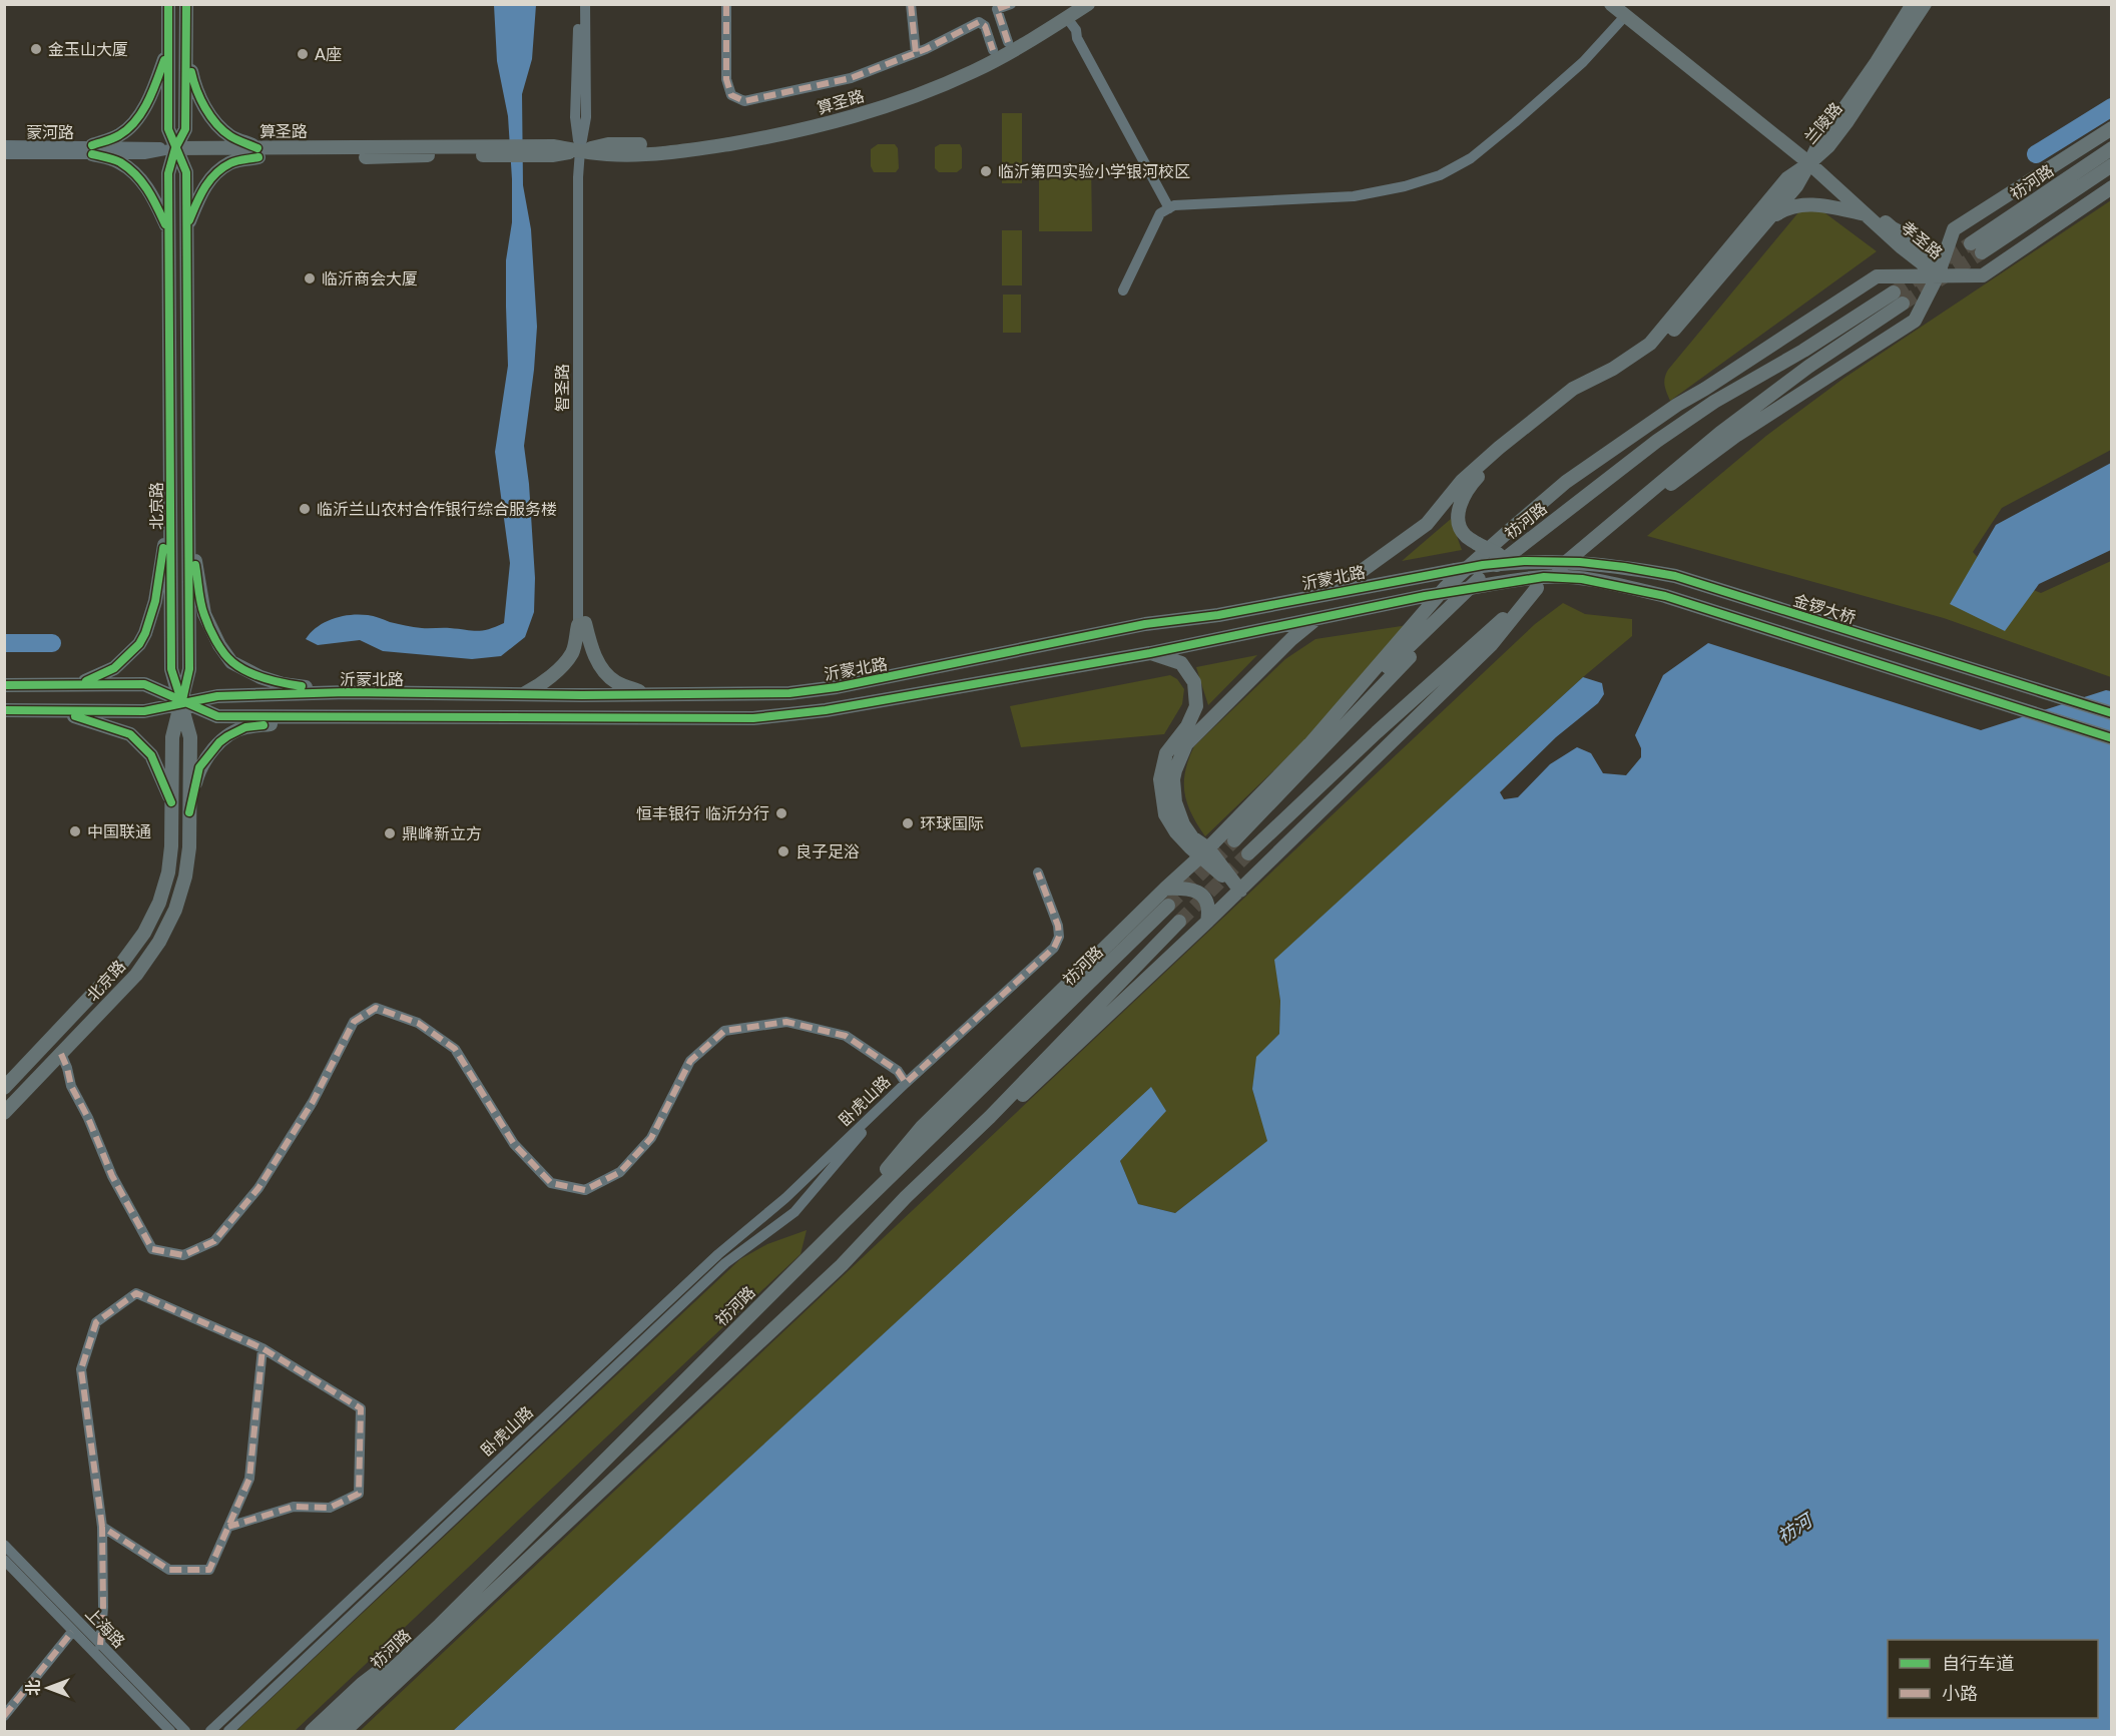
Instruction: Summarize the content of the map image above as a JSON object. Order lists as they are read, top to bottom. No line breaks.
{"streets":{"main road":["算圣路","兰陵路","祊河路","孝圣路","北京路","沂蒙北路","金锣大桥"],"street":["蒙河路","智圣路","卧虎山路","上海路"]},"crossings":[["算圣路","蒙河路"],["算圣路","智圣路"],["算圣路","北京路"],["兰陵路","孝圣路"],["蒙河路","北京路"],["祊河路","孝圣路"],["北京路","沂蒙北路"],["沂蒙北路","金锣大桥"]],"water":["祊河"],"places":["金玉山大厦","A座","临沂第四实验小学银河校区","临沂商会大厦","临沂兰山农村合作银行综合服务楼","恒丰银行 临沂分行","环球国际","中国联通","鼎峰新立方","良子足浴"],"legend":["自行车道","小路"],"north":"left"}
